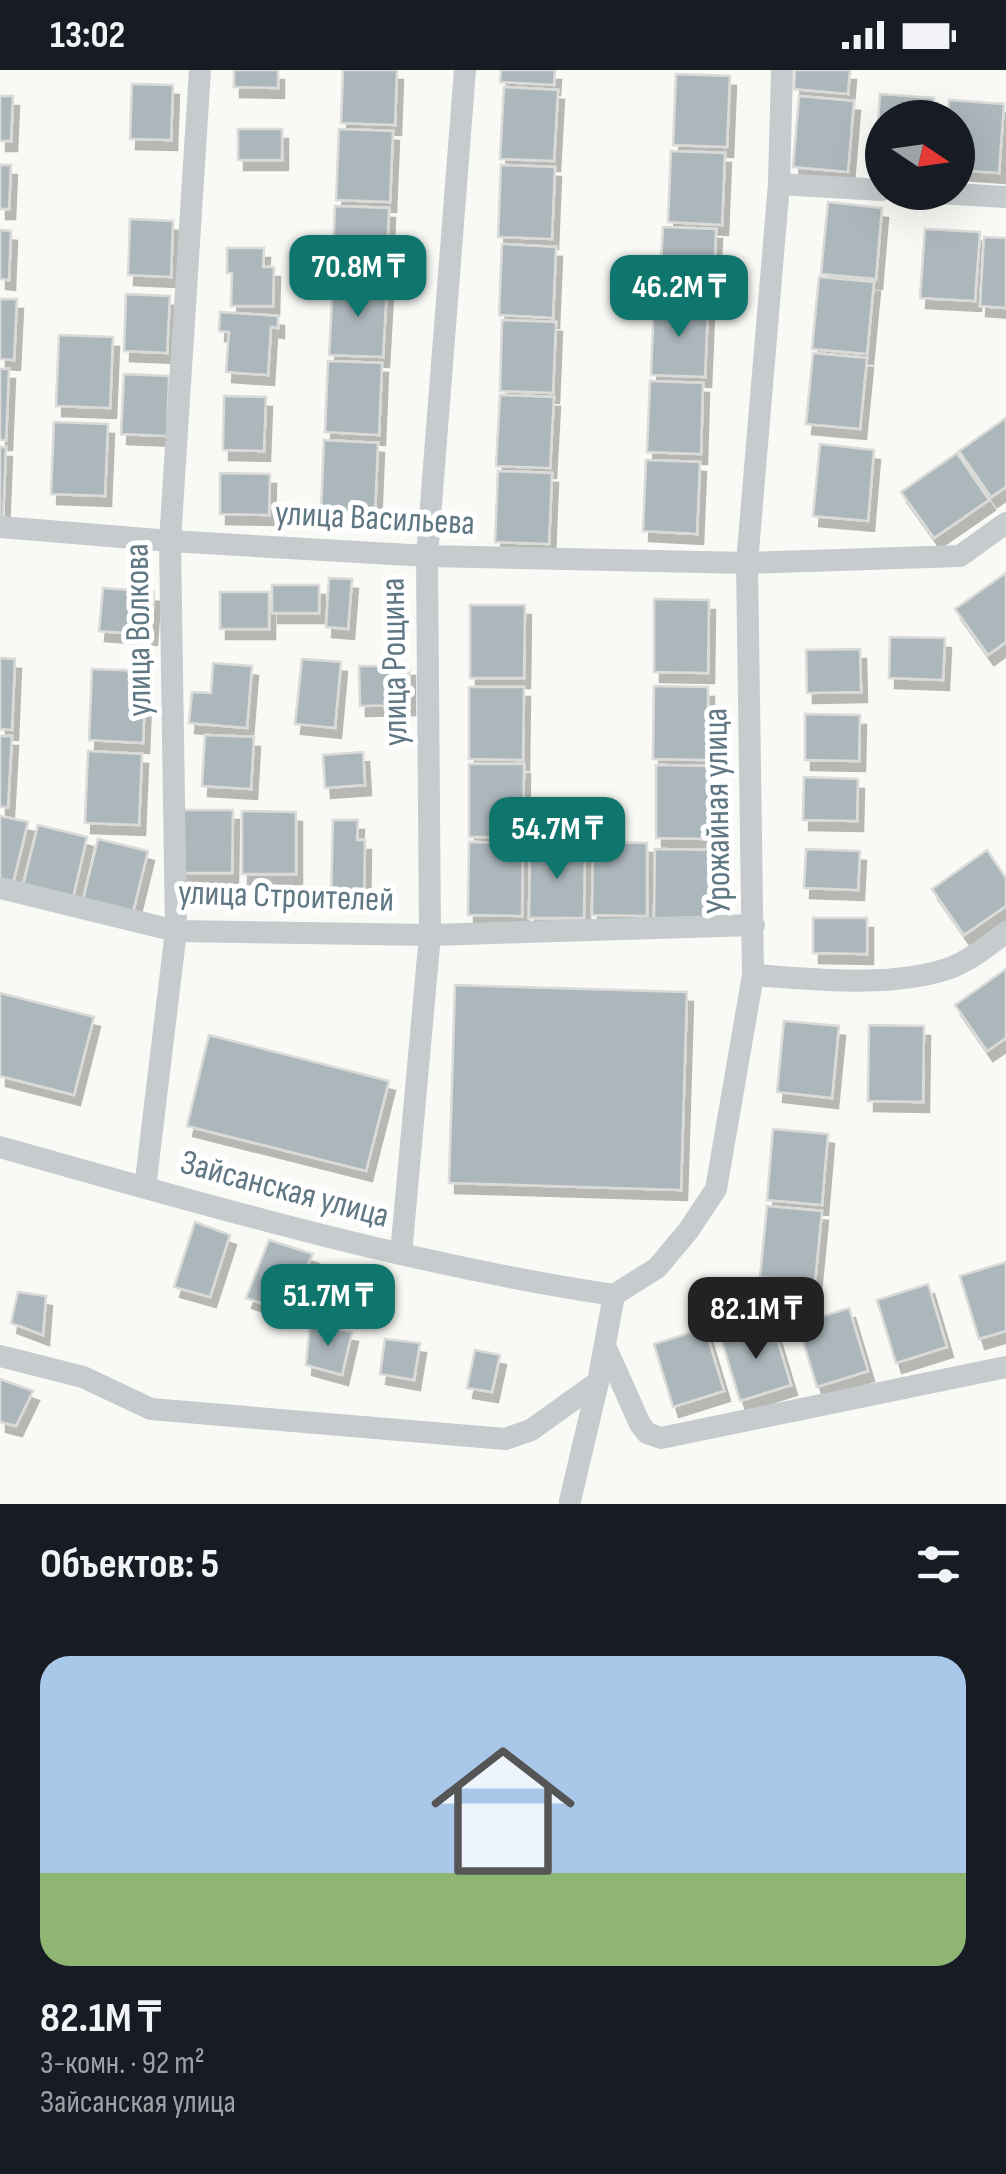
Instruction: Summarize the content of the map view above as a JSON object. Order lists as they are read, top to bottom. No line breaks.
{"streets":{"street":["улица Васильева","улица Волкова","улица Рощина","Урожайная улица","улица Строителей","Зайсанская улица"]},"crossings":[["улица Васильева","улица Волкова"],["улица Васильева","улица Рощина"],["улица Васильева","Урожайная улица"],["улица Волкова","улица Строителей"],["улица Волкова","Зайсанская улица"],["улица Рощина","улица Строителей"],["улица Рощина","Зайсанская улица"],["Урожайная улица","улица Строителей"],["Урожайная улица","Зайсанская улица"]],"north":"right","page":{"status":"13:02","price":["70.8M ₸","46.2M ₸","54.7M ₸","51.7M ₸","82.1M ₸"],"heading":"Объектов: 5","list":[{"name":"82.1M ₸","note":"3-комн. · 92 m² · Зайсанская улица"}]}}
